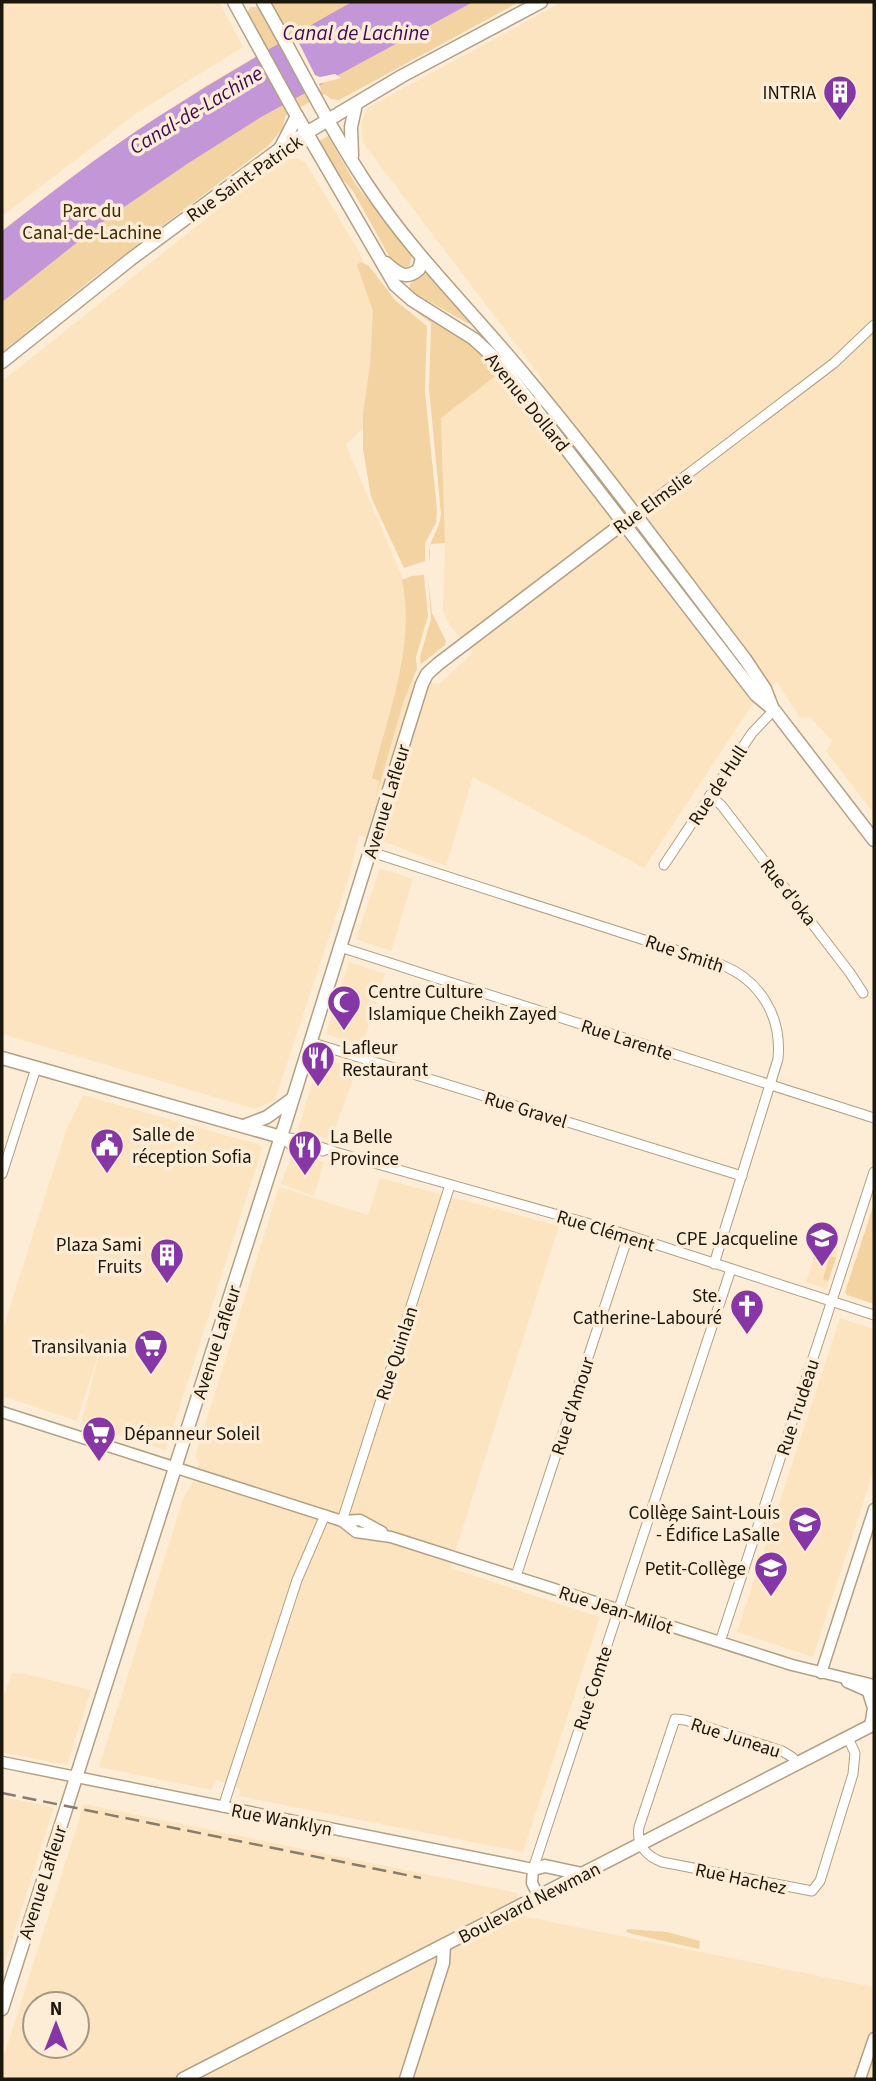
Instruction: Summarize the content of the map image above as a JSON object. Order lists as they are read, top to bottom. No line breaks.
{"streets":{"main road":["Rue Saint-Patrick","Avenue Dollard","Rue Elmslie","Avenue Lafleur","Rue Clément","Boulevard Newman"],"street":["Rue de Hull","Rue d'oka","Rue Smith","Rue Larente","Rue Gravel","Rue Quinlan","Rue d'Amour","Rue Trudeau","Rue Jean-Milot","Rue Comte","Rue Juneau","Rue Wanklyn","Rue Hachez"]},"crossings":[["Rue Saint-Patrick","Avenue Dollard"],["Avenue Dollard","Rue Elmslie"],["Avenue Dollard","Rue de Hull"],["Rue Elmslie","Avenue Lafleur"],["Rue de Hull","Rue d'oka"],["Avenue Lafleur","Rue Smith"],["Avenue Lafleur","Rue Larente"],["Avenue Lafleur","Rue Gravel"],["Avenue Lafleur","Rue Clément"],["Avenue Lafleur","Rue Jean-Milot"],["Avenue Lafleur","Rue Wanklyn"],["Rue Smith","Rue Larente"],["Rue Smith","Rue Gravel"],["Rue Smith","Rue Clément"],["Rue Clément","Rue Quinlan"],["Rue Clément","Rue d'Amour"],["Rue Clément","Rue Trudeau"],["Rue Clément","Rue Comte"],["Rue Quinlan","Rue Jean-Milot"],["Rue d'Amour","Rue Jean-Milot"],["Rue Trudeau","Rue Jean-Milot"],["Rue Jean-Milot","Rue Comte"],["Rue Comte","Rue Wanklyn"],["Rue Juneau","Rue Hachez"],["Rue Juneau","Boulevard Newman"],["Rue Hachez","Boulevard Newman"]],"water":["Canal de Lachine","Canal-de-Lachine"],"parks":["Parc du Canal-de-Lachine"],"places":{"building":["INTRIA","Plaza Sami Fruits"],"mosque":["Centre Culture Islamique Cheikh Zayed"],"restaurant":["Lafleur Restaurant","La Belle Province"],"public building":["Salle de réception Sofia"],"school or university":["CPE Jacqueline","Collège Saint-Louis - Édifice LaSalle","Petit-Collège"],"church":["Ste. Catherine-Labouré"],"supermarket":["Transilvania","Dépanneur Soleil"]},"north":"top"}
